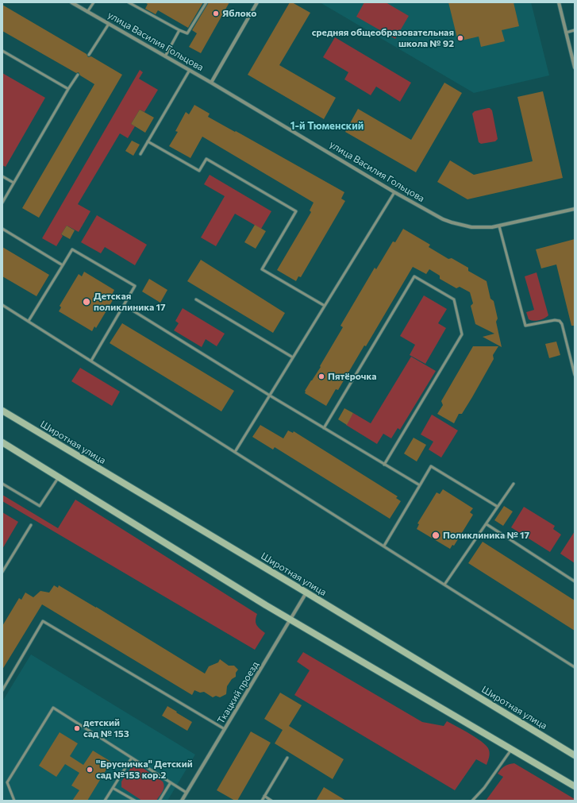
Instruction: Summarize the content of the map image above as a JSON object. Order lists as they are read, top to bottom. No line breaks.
{"streets":{"main road":["Широтная улица"],"street":["улица Василия Гольцова","Ткацкий проезд"]},"crossings":[["Широтная улица","Ткацкий проезд"]],"districts":["1-й Тюменский"],"places":["Яблоко","средняя общеобразовательная школа № 92","Детская поликлиника 17","Пятёрочка","Поликлиника № 17","детский сад № 153","\"Брусничка\" Детский сад №153 кор.2"]}
